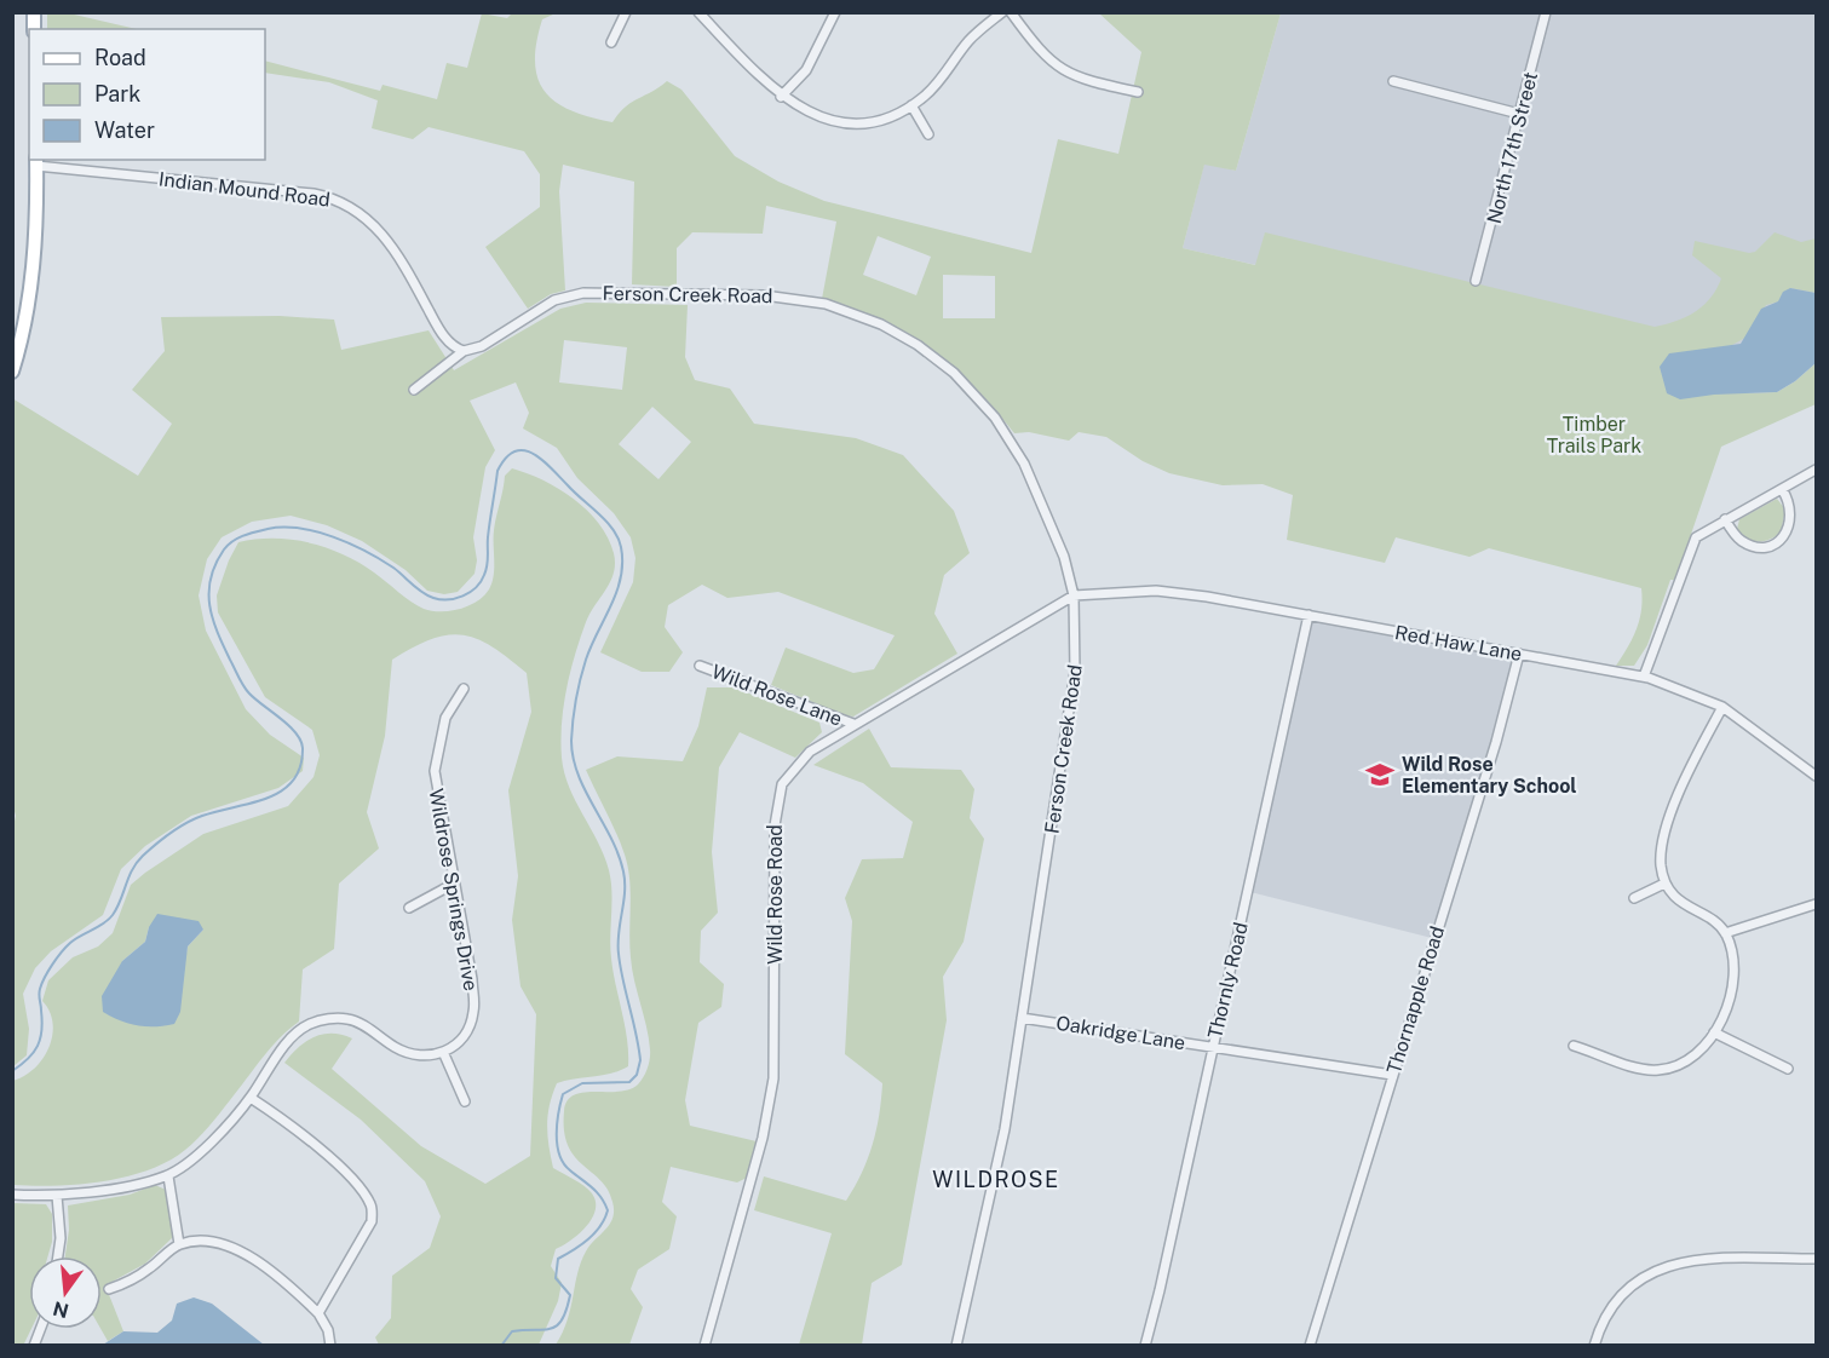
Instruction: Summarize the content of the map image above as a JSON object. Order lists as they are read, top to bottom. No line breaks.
{"streets":{"street":["North 17th Street","Indian Mound Road","Ferson Creek Road","Red Haw Lane","Wild Rose Lane","Wildrose Springs Drive","Wild Rose Road","Thornly Road","Thornapple Road","Oakridge Lane"]},"crossings":[["Indian Mound Road","Ferson Creek Road"],["Ferson Creek Road","Red Haw Lane"],["Ferson Creek Road","Wild Rose Road"],["Ferson Creek Road","Oakridge Lane"],["Red Haw Lane","Wild Rose Road"],["Red Haw Lane","Thornly Road"],["Red Haw Lane","Thornapple Road"],["Wild Rose Lane","Wild Rose Road"],["Thornly Road","Oakridge Lane"],["Thornapple Road","Oakridge Lane"]],"districts":["WILDROSE"],"parks":["Timber Trails Park"],"places":{"school or university":["Wild Rose Elementary School"]},"legend":["Road","Park","Water"],"north":"bottom"}
